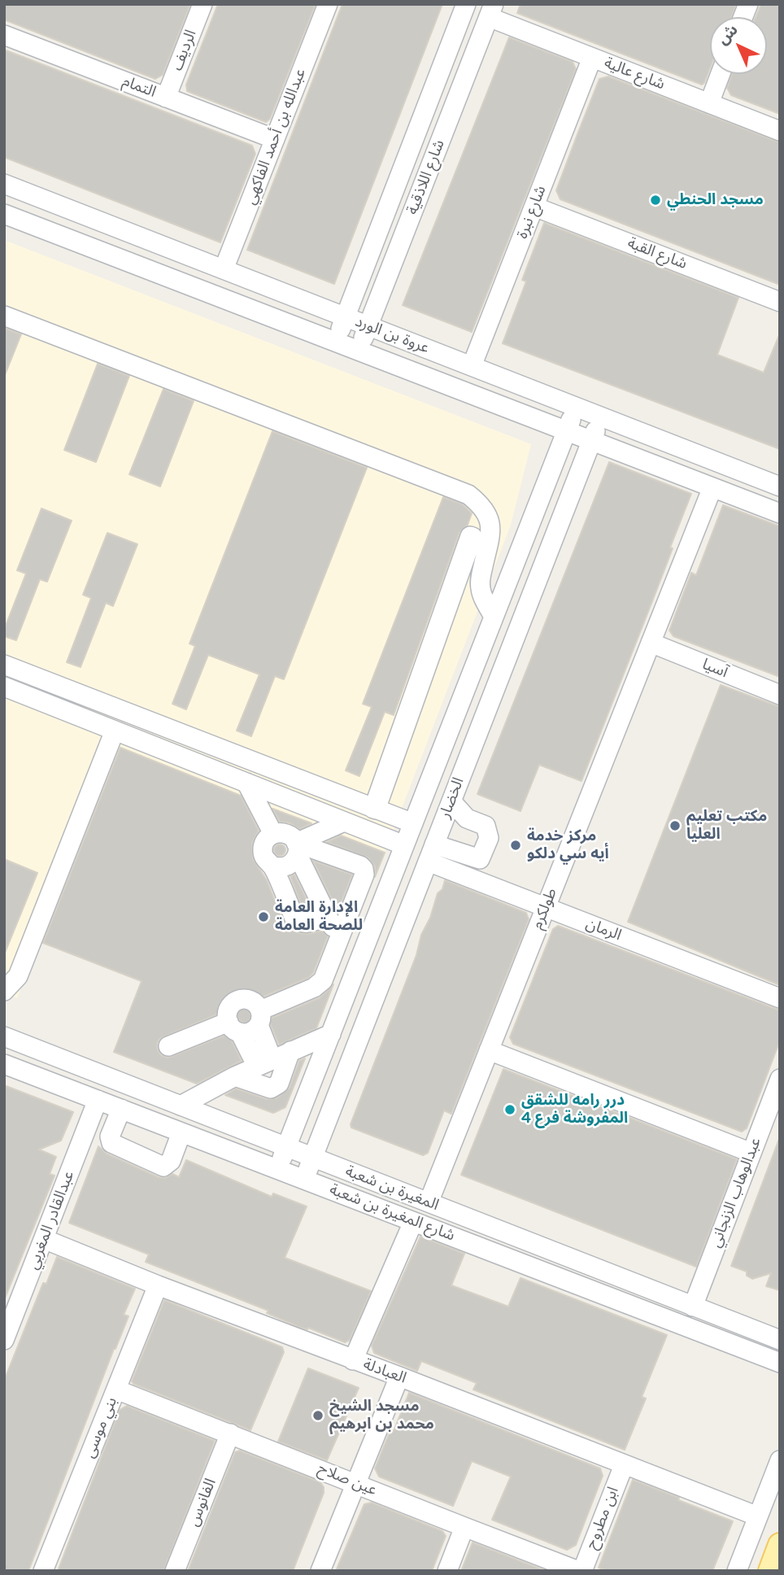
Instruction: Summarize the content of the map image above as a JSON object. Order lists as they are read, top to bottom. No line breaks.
{"streets":{"street":["الرديف","شارع عالية","التمام","عبدالله بن أحمد الفاكهي","شارع اللاذقية","شارع نبرة","شارع القبة","عروة بن الورد","آسيا","الخضار","طولكرم","الرمان","المغيرة بن شعبة","عبدالوهاب الزنجاني","شارع المغيرة بن شعبة","عبدالقادر المغربي","العبادلة","بني موسى","عين صلاح","الفانوس","ابن مطروح"]},"crossings":[["الرديف","التمام"],["شارع عالية","شارع اللاذقية"],["شارع عالية","شارع نبرة"],["التمام","عبدالله بن أحمد الفاكهي"],["عبدالله بن أحمد الفاكهي","عروة بن الورد"],["شارع اللاذقية","عروة بن الورد"],["شارع نبرة","شارع القبة"],["شارع نبرة","عروة بن الورد"],["عروة بن الورد","الخضار"],["عروة بن الورد","طولكرم"],["آسيا","طولكرم"],["الخضار","الرمان"],["الخضار","المغيرة بن شعبة"],["الخضار","شارع المغيرة بن شعبة"],["طولكرم","الرمان"],["طولكرم","المغيرة بن شعبة"],["المغيرة بن شعبة","عبدالوهاب الزنجاني"],["شارع المغيرة بن شعبة","عبدالقادر المغربي"],["عبدالقادر المغربي","العبادلة"],["العبادلة","بني موسى"],["العبادلة","ابن مطروح"],["بني موسى","عين صلاح"],["عين صلاح","الفانوس"],["عين صلاح","ابن مطروح"]],"places":["مسجد الحنطي","مكتب تعليم العليا","مركز خدمة أيه سي دلكو","الإدارة العامة للصحة العامة","درر رامه للشقق المفروشة فرع 4","مسجد الشيخ محمد بن ابرهيم"],"north":"top left"}
